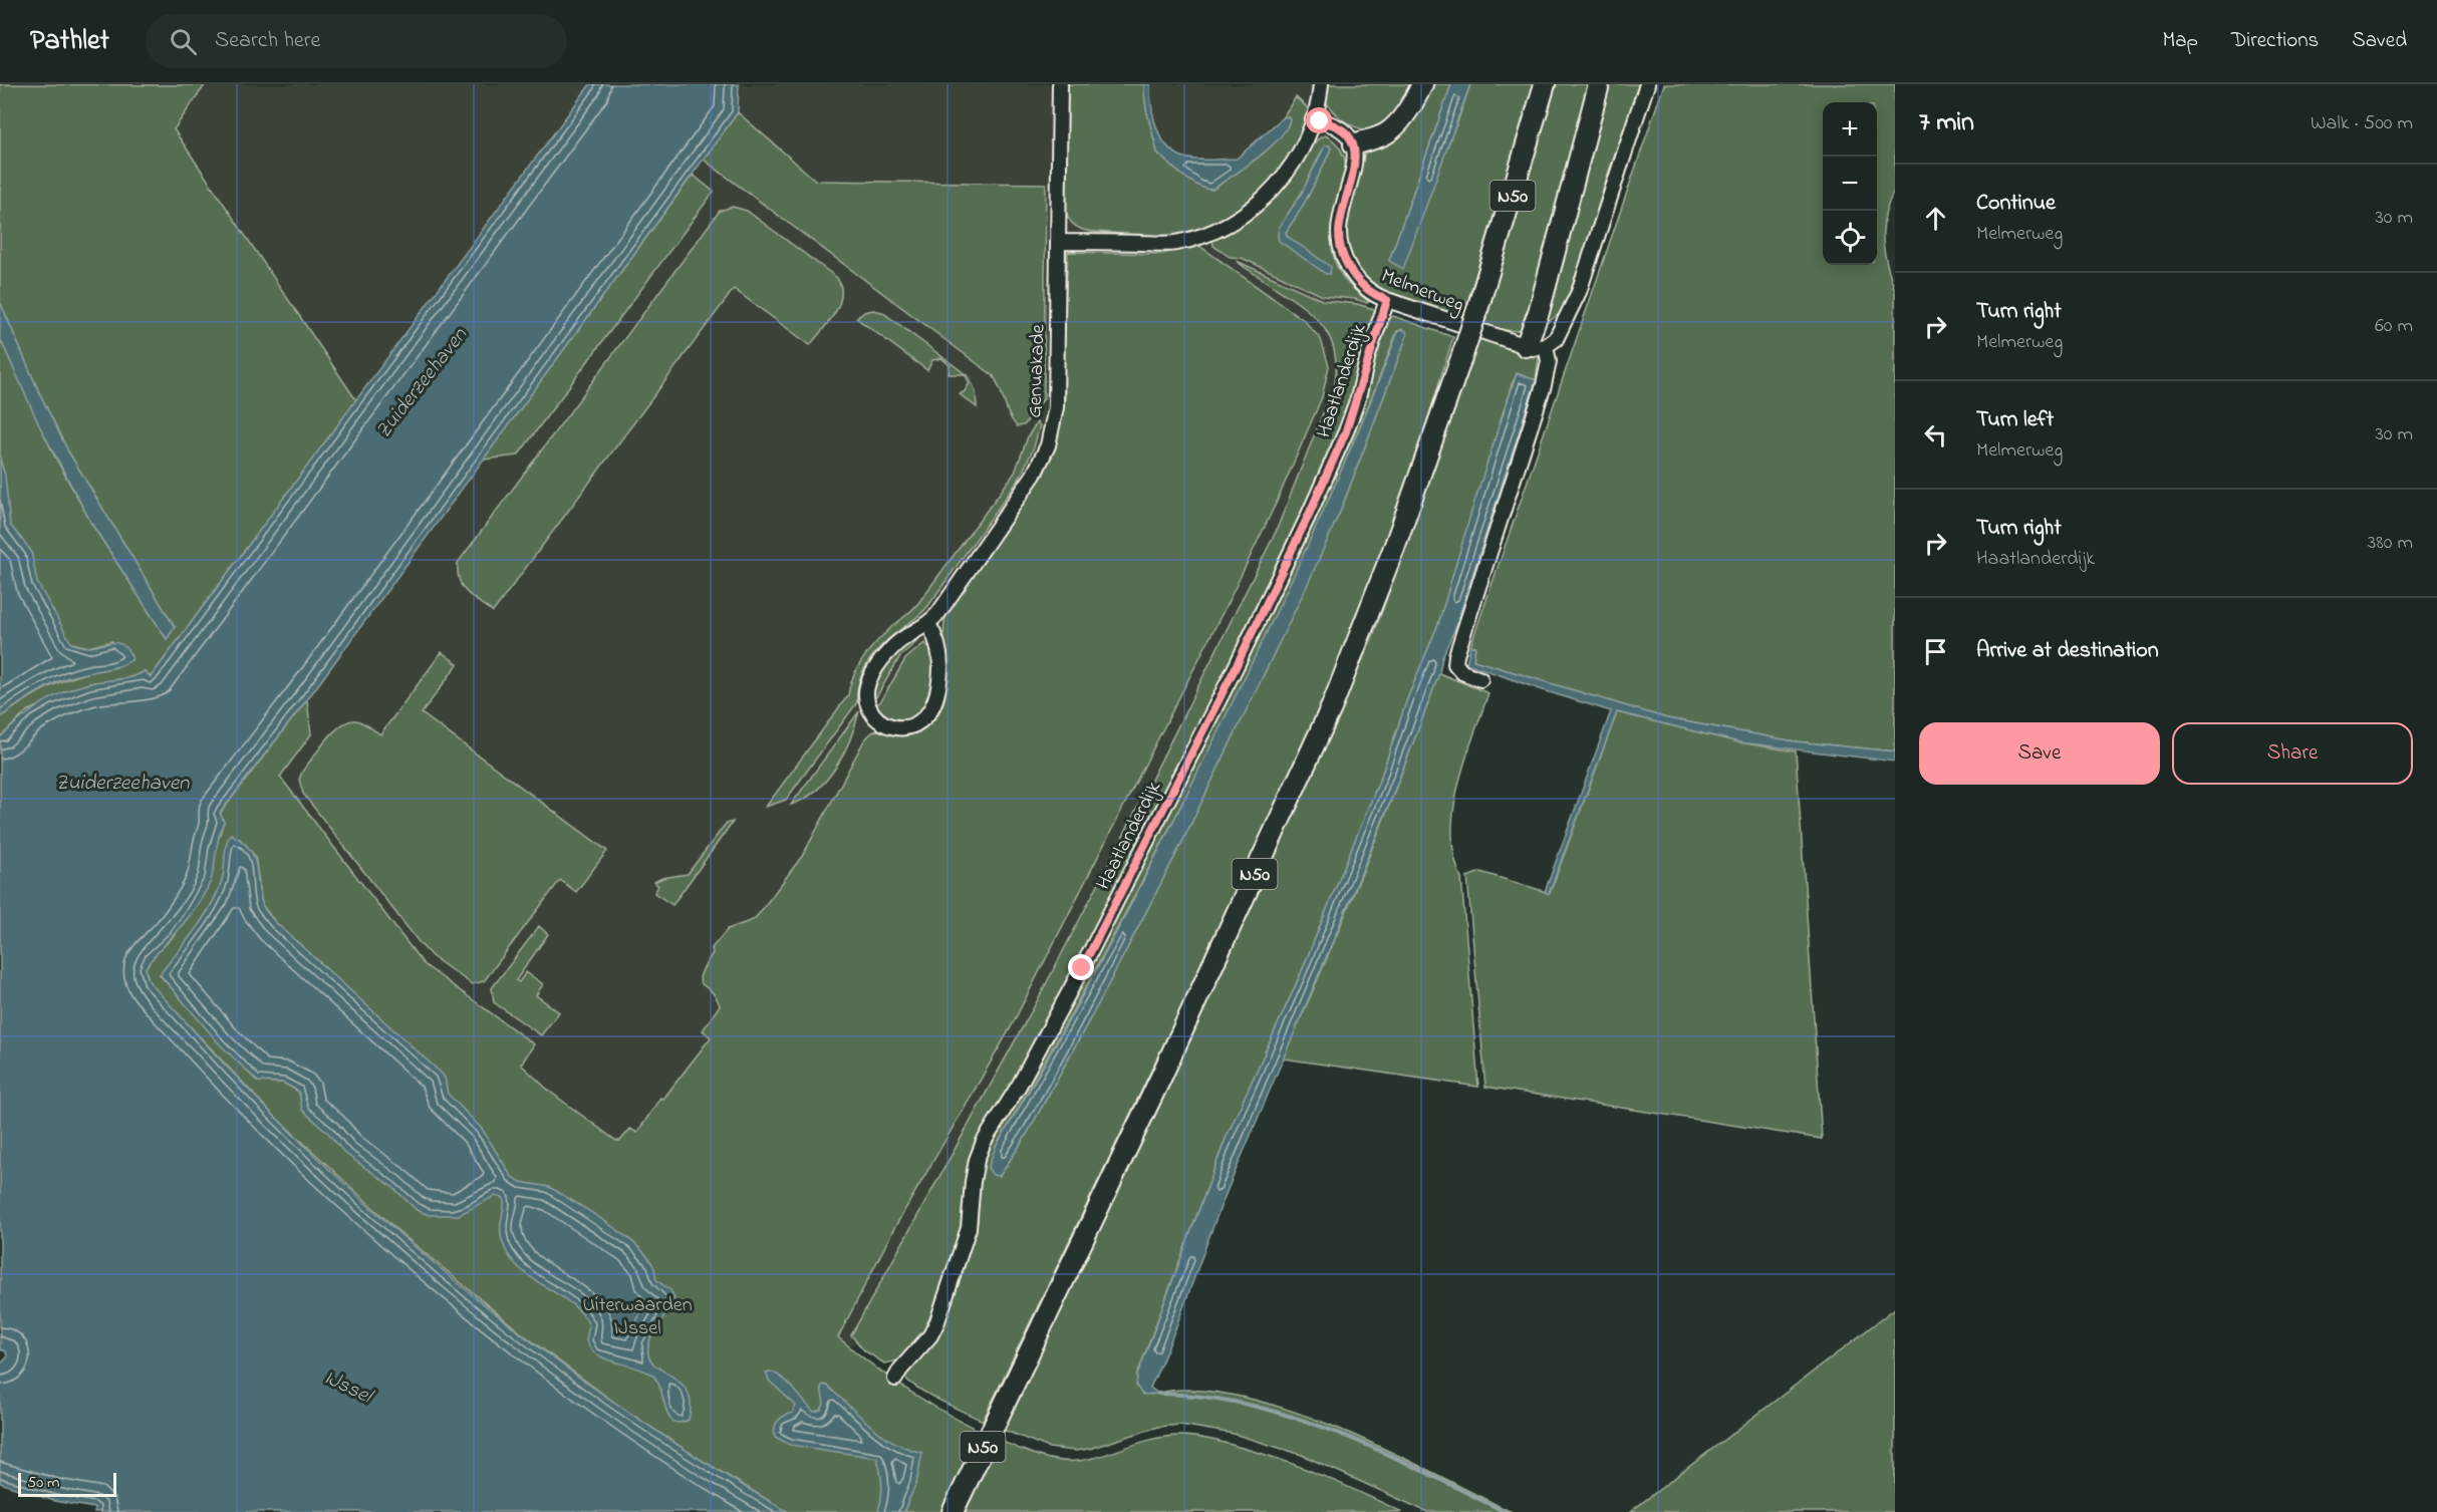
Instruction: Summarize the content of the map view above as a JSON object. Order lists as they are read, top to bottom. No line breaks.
{"streets":{"highway":["N50"],"street":["Melmerweg","Genuakade","Haatlanderdijk"]},"crossings":[["Melmerweg","Haatlanderdijk"]],"water":["Zuiderzeehaven","IJssel"],"parks":["Uiterwaarden IJssel"],"scale_bar":"50 m","page":{"header":"Pathlet","search":"Search here","nav":["Map","Directions","Saved"],"heading":["7 min","Walk · 500 m"],"map_buttons":["+","−"],"list":[["Continue","Melmerweg","30 m"],["Turn right","Melmerweg","60 m"],["Turn left","Melmerweg","30 m"],["Turn right","Haatlanderdijk","380 m"],"Arrive at destination"],"buttons":["Save","Share"],"scale":"50 m"}}
